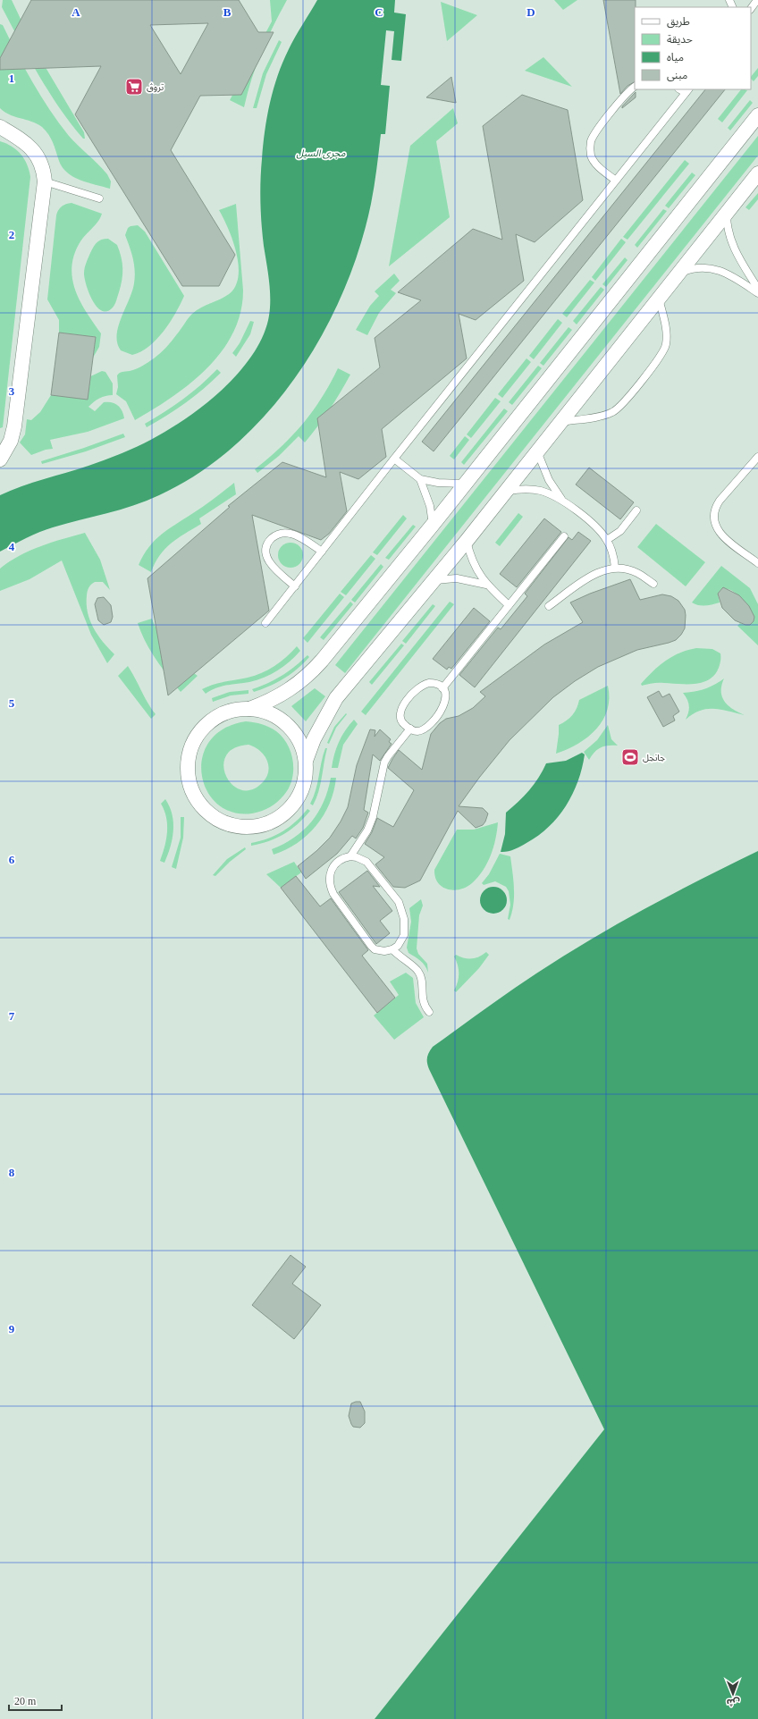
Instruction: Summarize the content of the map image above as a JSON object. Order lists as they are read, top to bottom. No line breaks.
{"water":["مجرى السيل"],"places":{"supermarket":["تروڨ"],"sports":["جانجل"]},"legend":["طريق","حديقة","مياه","مبنى"],"scale_bar":"20 m","north":"bottom","grid":{"columns":["A","B","C","D"],"rows":["1","2","3","4","5","6","7","8","9"]}}
